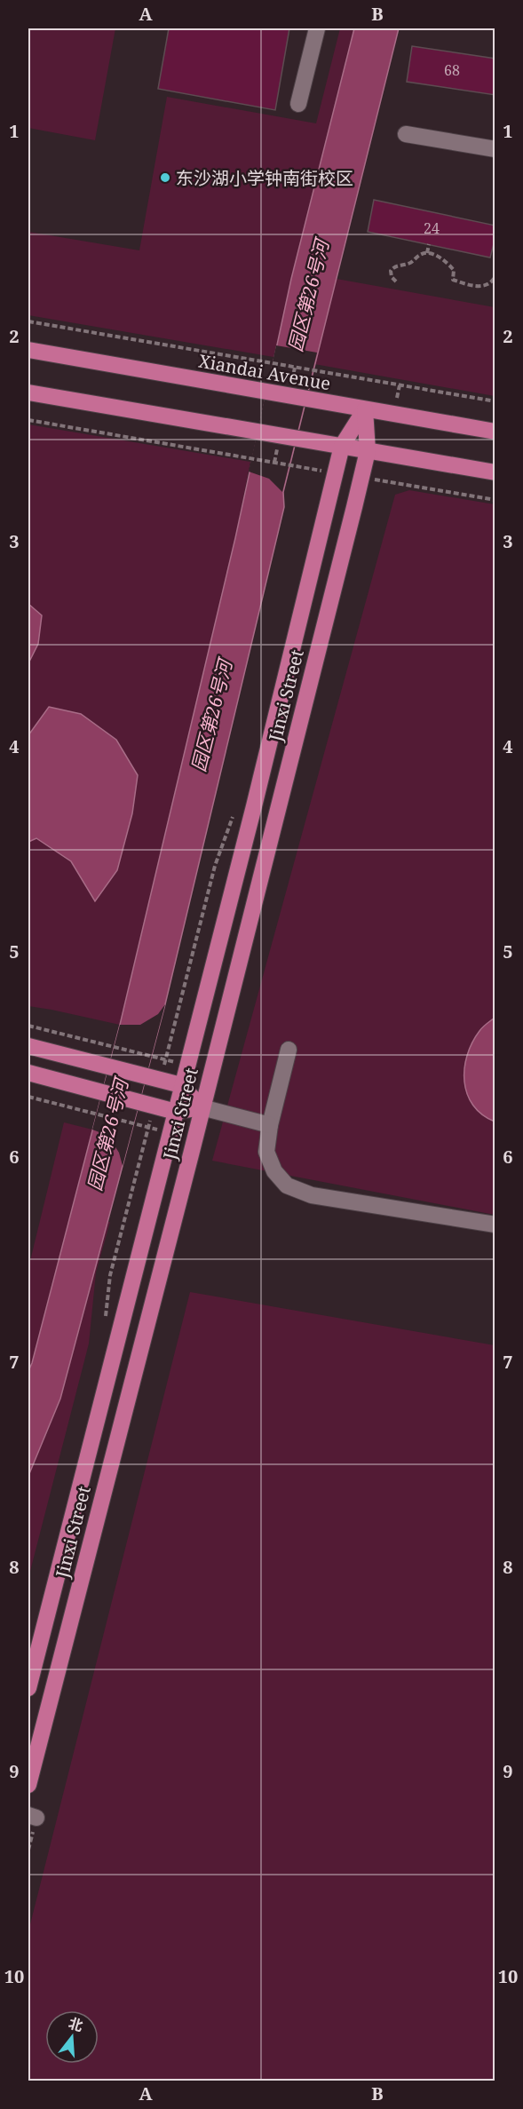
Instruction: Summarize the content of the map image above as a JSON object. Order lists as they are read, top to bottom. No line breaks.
{"streets":{"main road":["Xiandai Avenue","Jinxi Street"]},"crossings":[["Xiandai Avenue","Jinxi Street"]],"water":["园区第26号河"],"places":["东沙湖小学钟南街校区"],"house_numbers":["68","24"],"north":"top","grid":{"columns":["A","B"],"rows":["1","2","3","4","5","6","7","8","9","10"]}}
